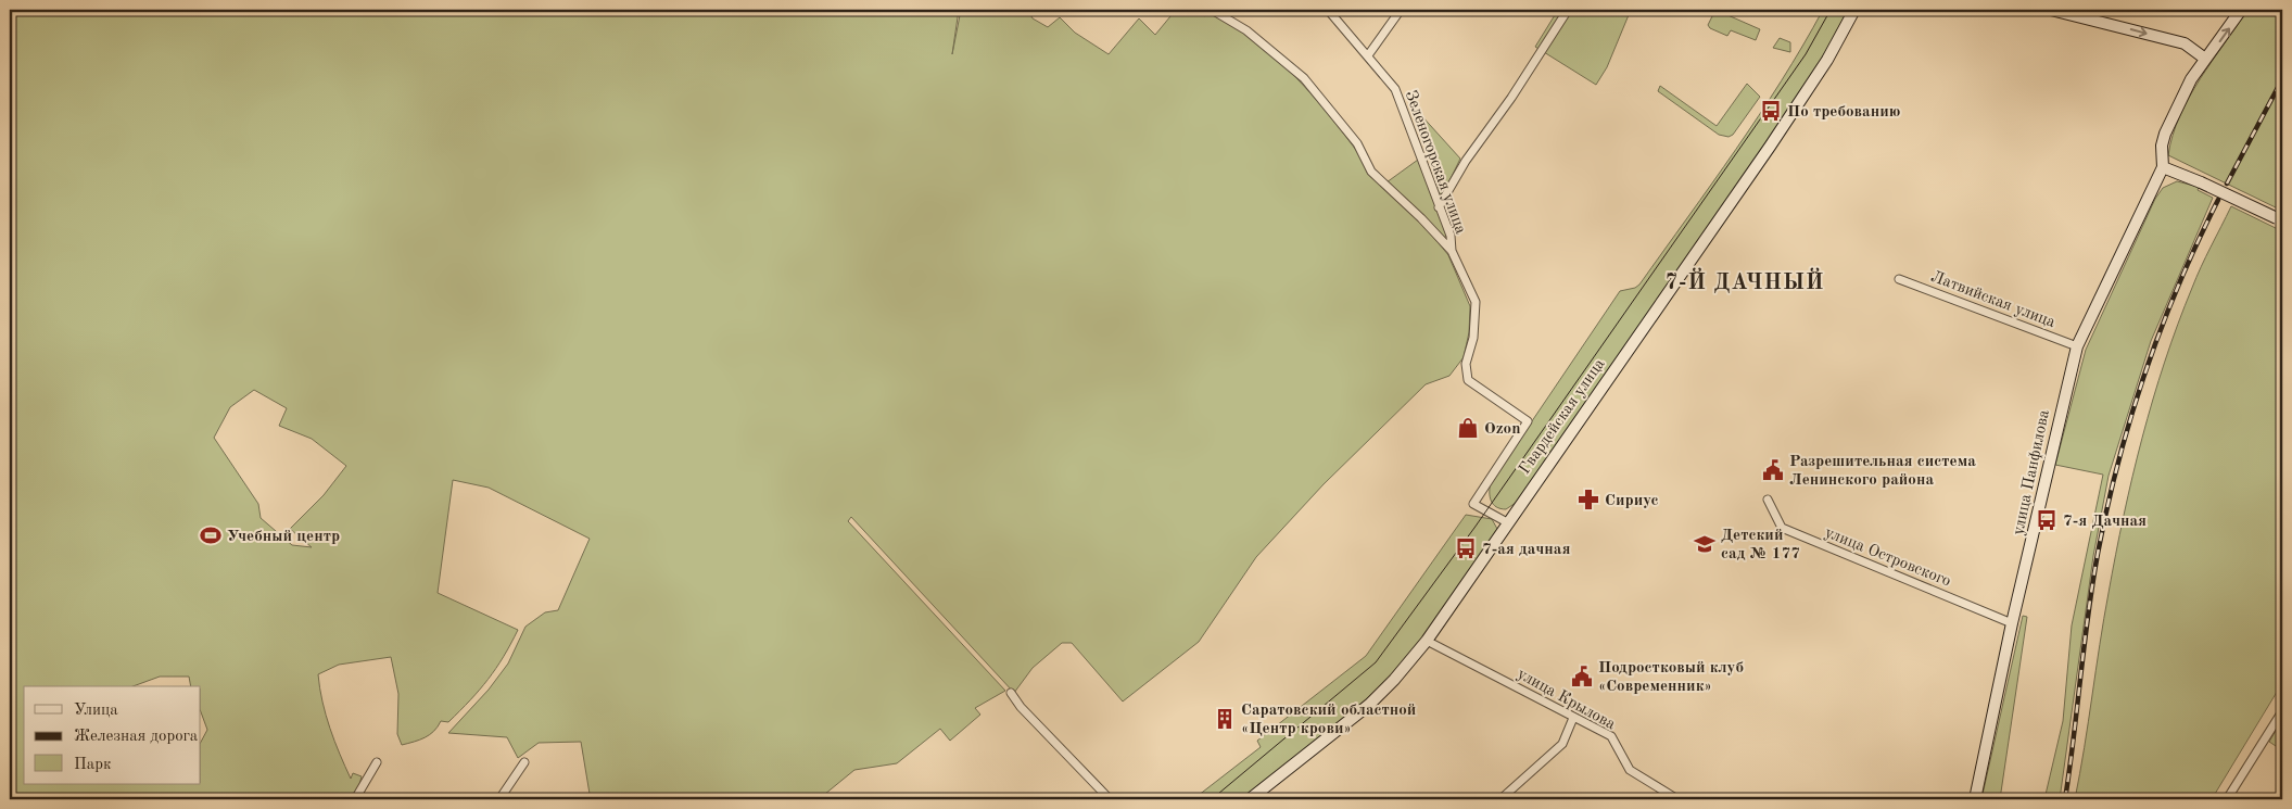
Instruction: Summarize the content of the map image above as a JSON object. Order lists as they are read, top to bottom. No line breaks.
{"streets":{"main road":["Гвардейская улица","улица Панфилова"],"street":["Зеленогорская улица","Латвийская улица","улица Островского","улица Крылова"]},"crossings":[["Латвийская улица","улица Панфилова"],["Гвардейская улица","улица Крылова"],["улица Панфилова","улица Островского"]],"districts":["7-Й ДАЧНЫЙ"],"places":{"bus stop":["По требованию","7-я Дачная","7-ая дачная"],"shop":["Ozon"],"public building":["Разрешительная система Ленинского района","Подростковый клуб «Современник»"],"pharmacy":["Сириус"],"sports":["Учебный центр"],"school or university":["Детский сад № 177"],"building":["Саратовский областной «Центр крови»"]},"legend":["Улица","Железная дорога","Парк"]}
